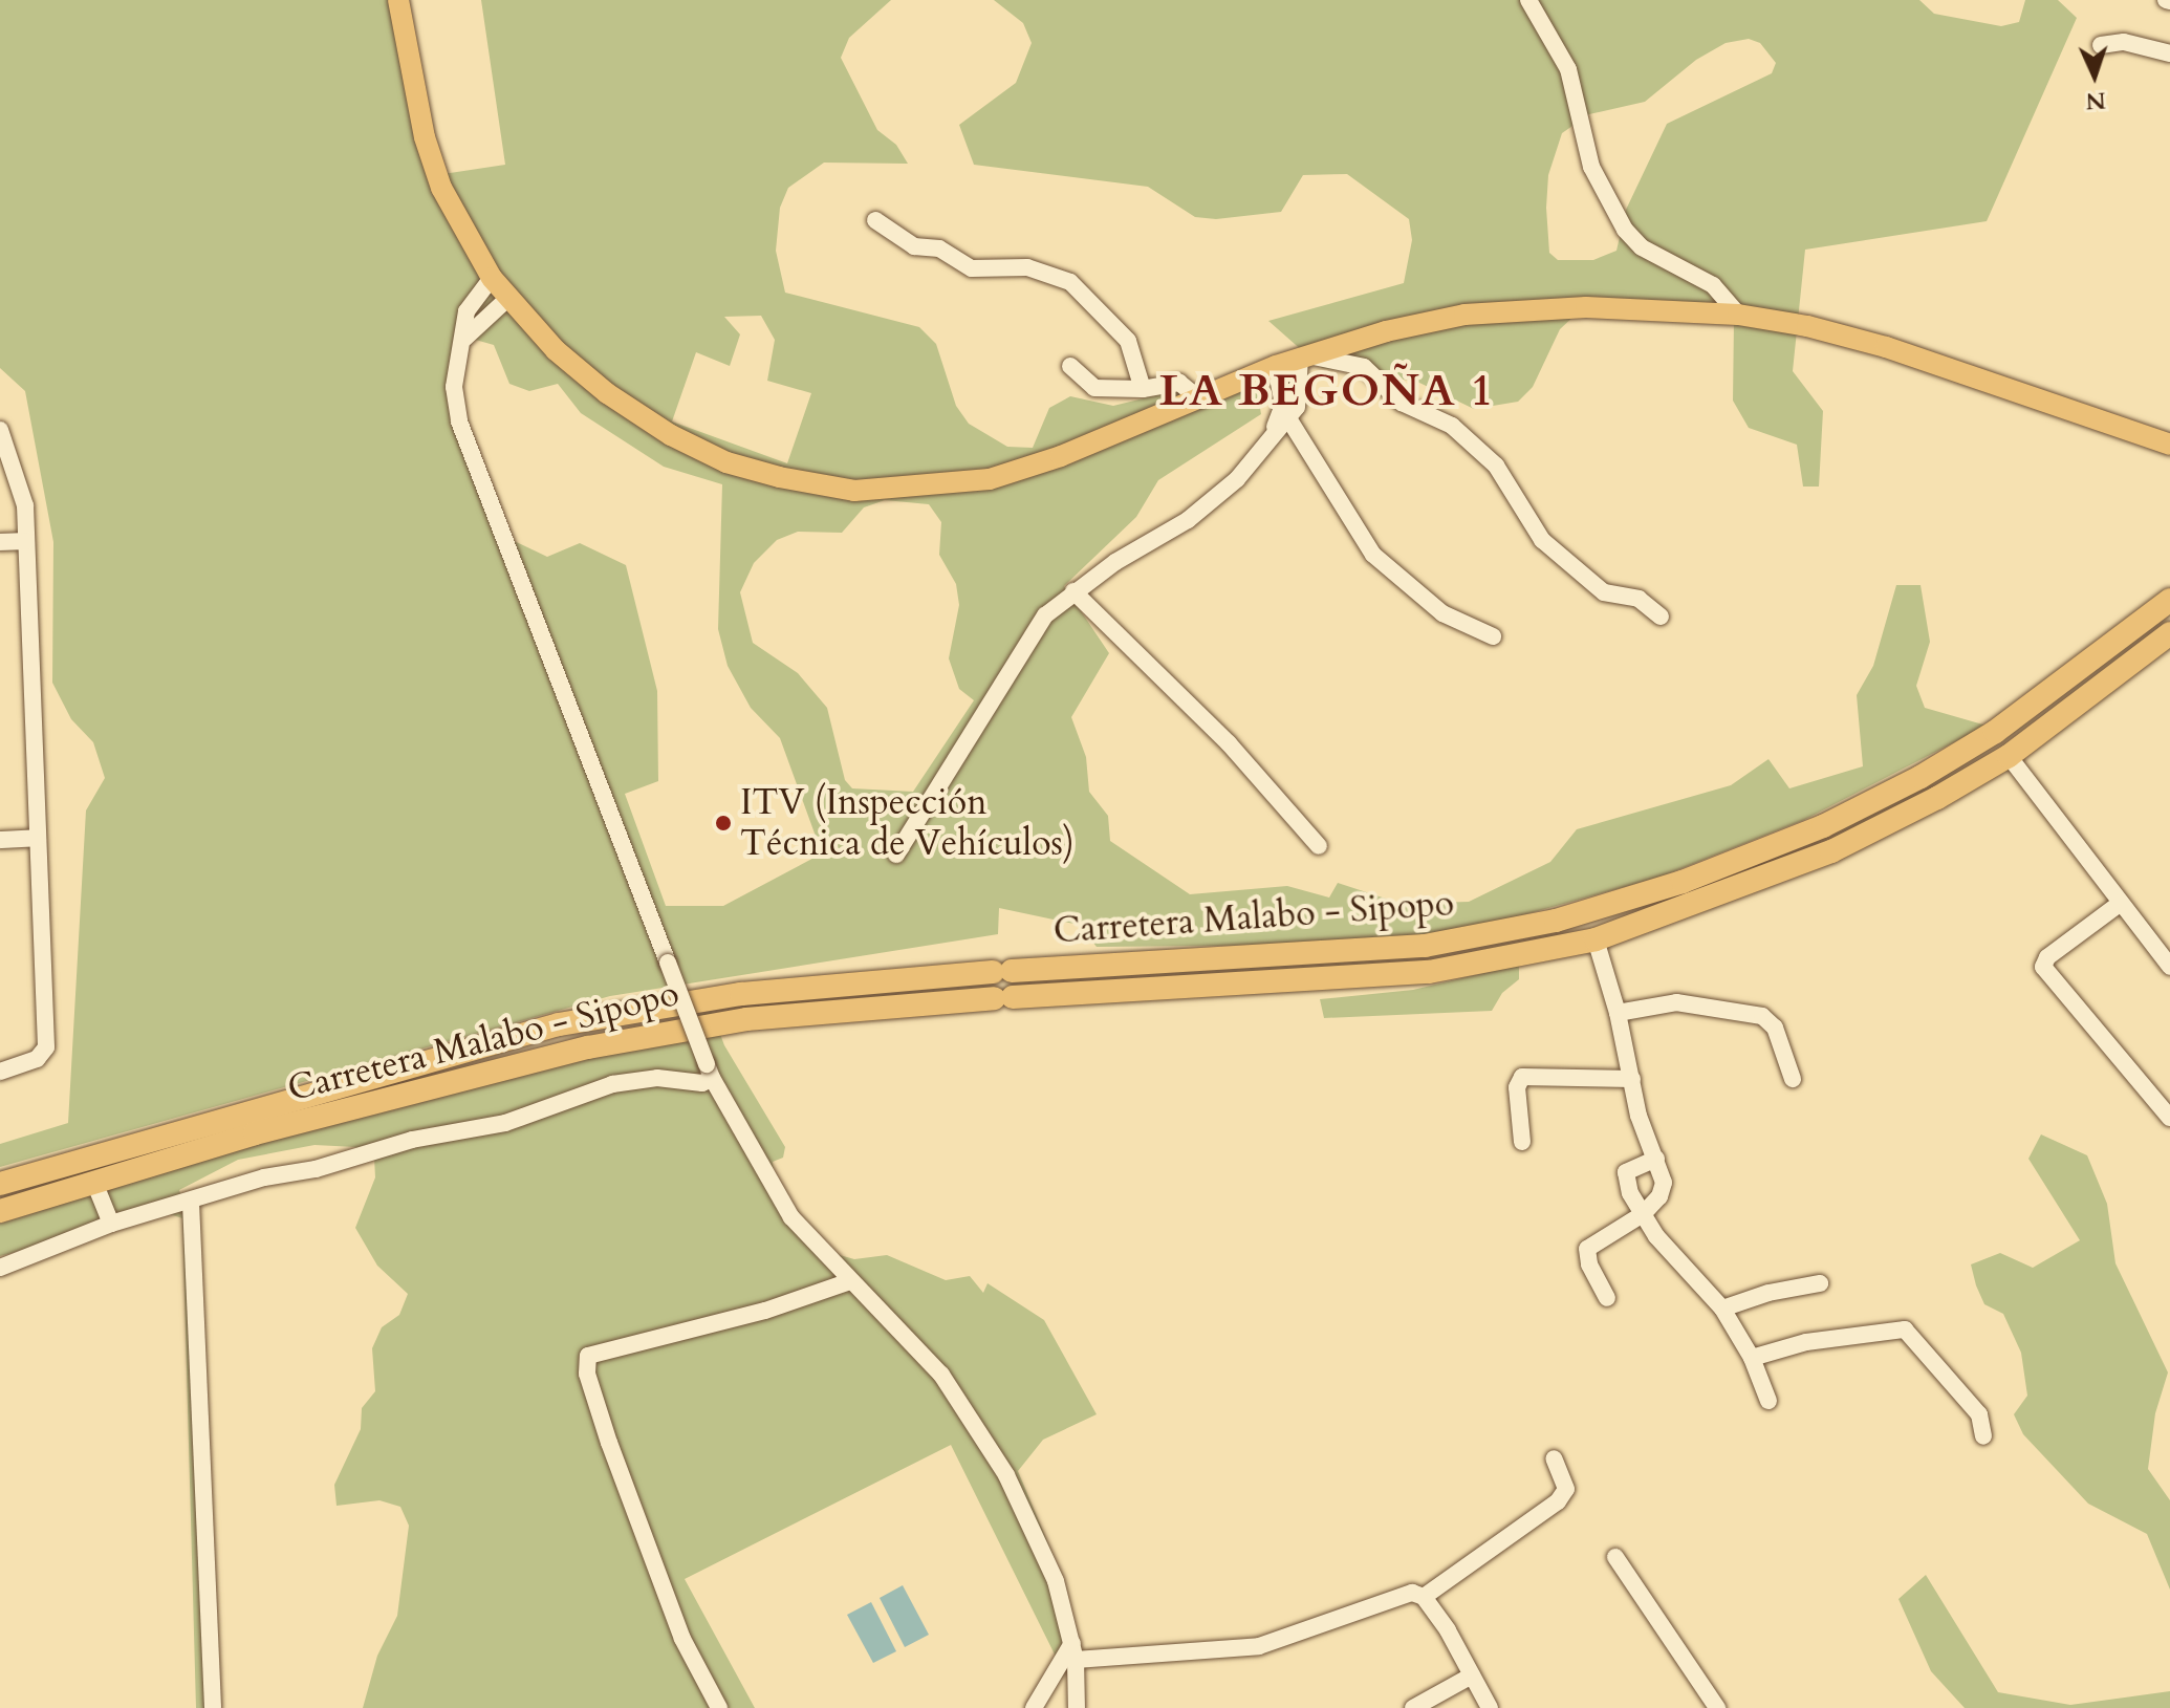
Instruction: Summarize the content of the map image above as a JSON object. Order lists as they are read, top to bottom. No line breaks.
{"streets":{"highway":["Carretera Malabo - Sipopo"]},"districts":["LA BEGOÑA 1"],"places":["ITV (Inspección Técnica de Vehículos)"],"north":"bottom"}
